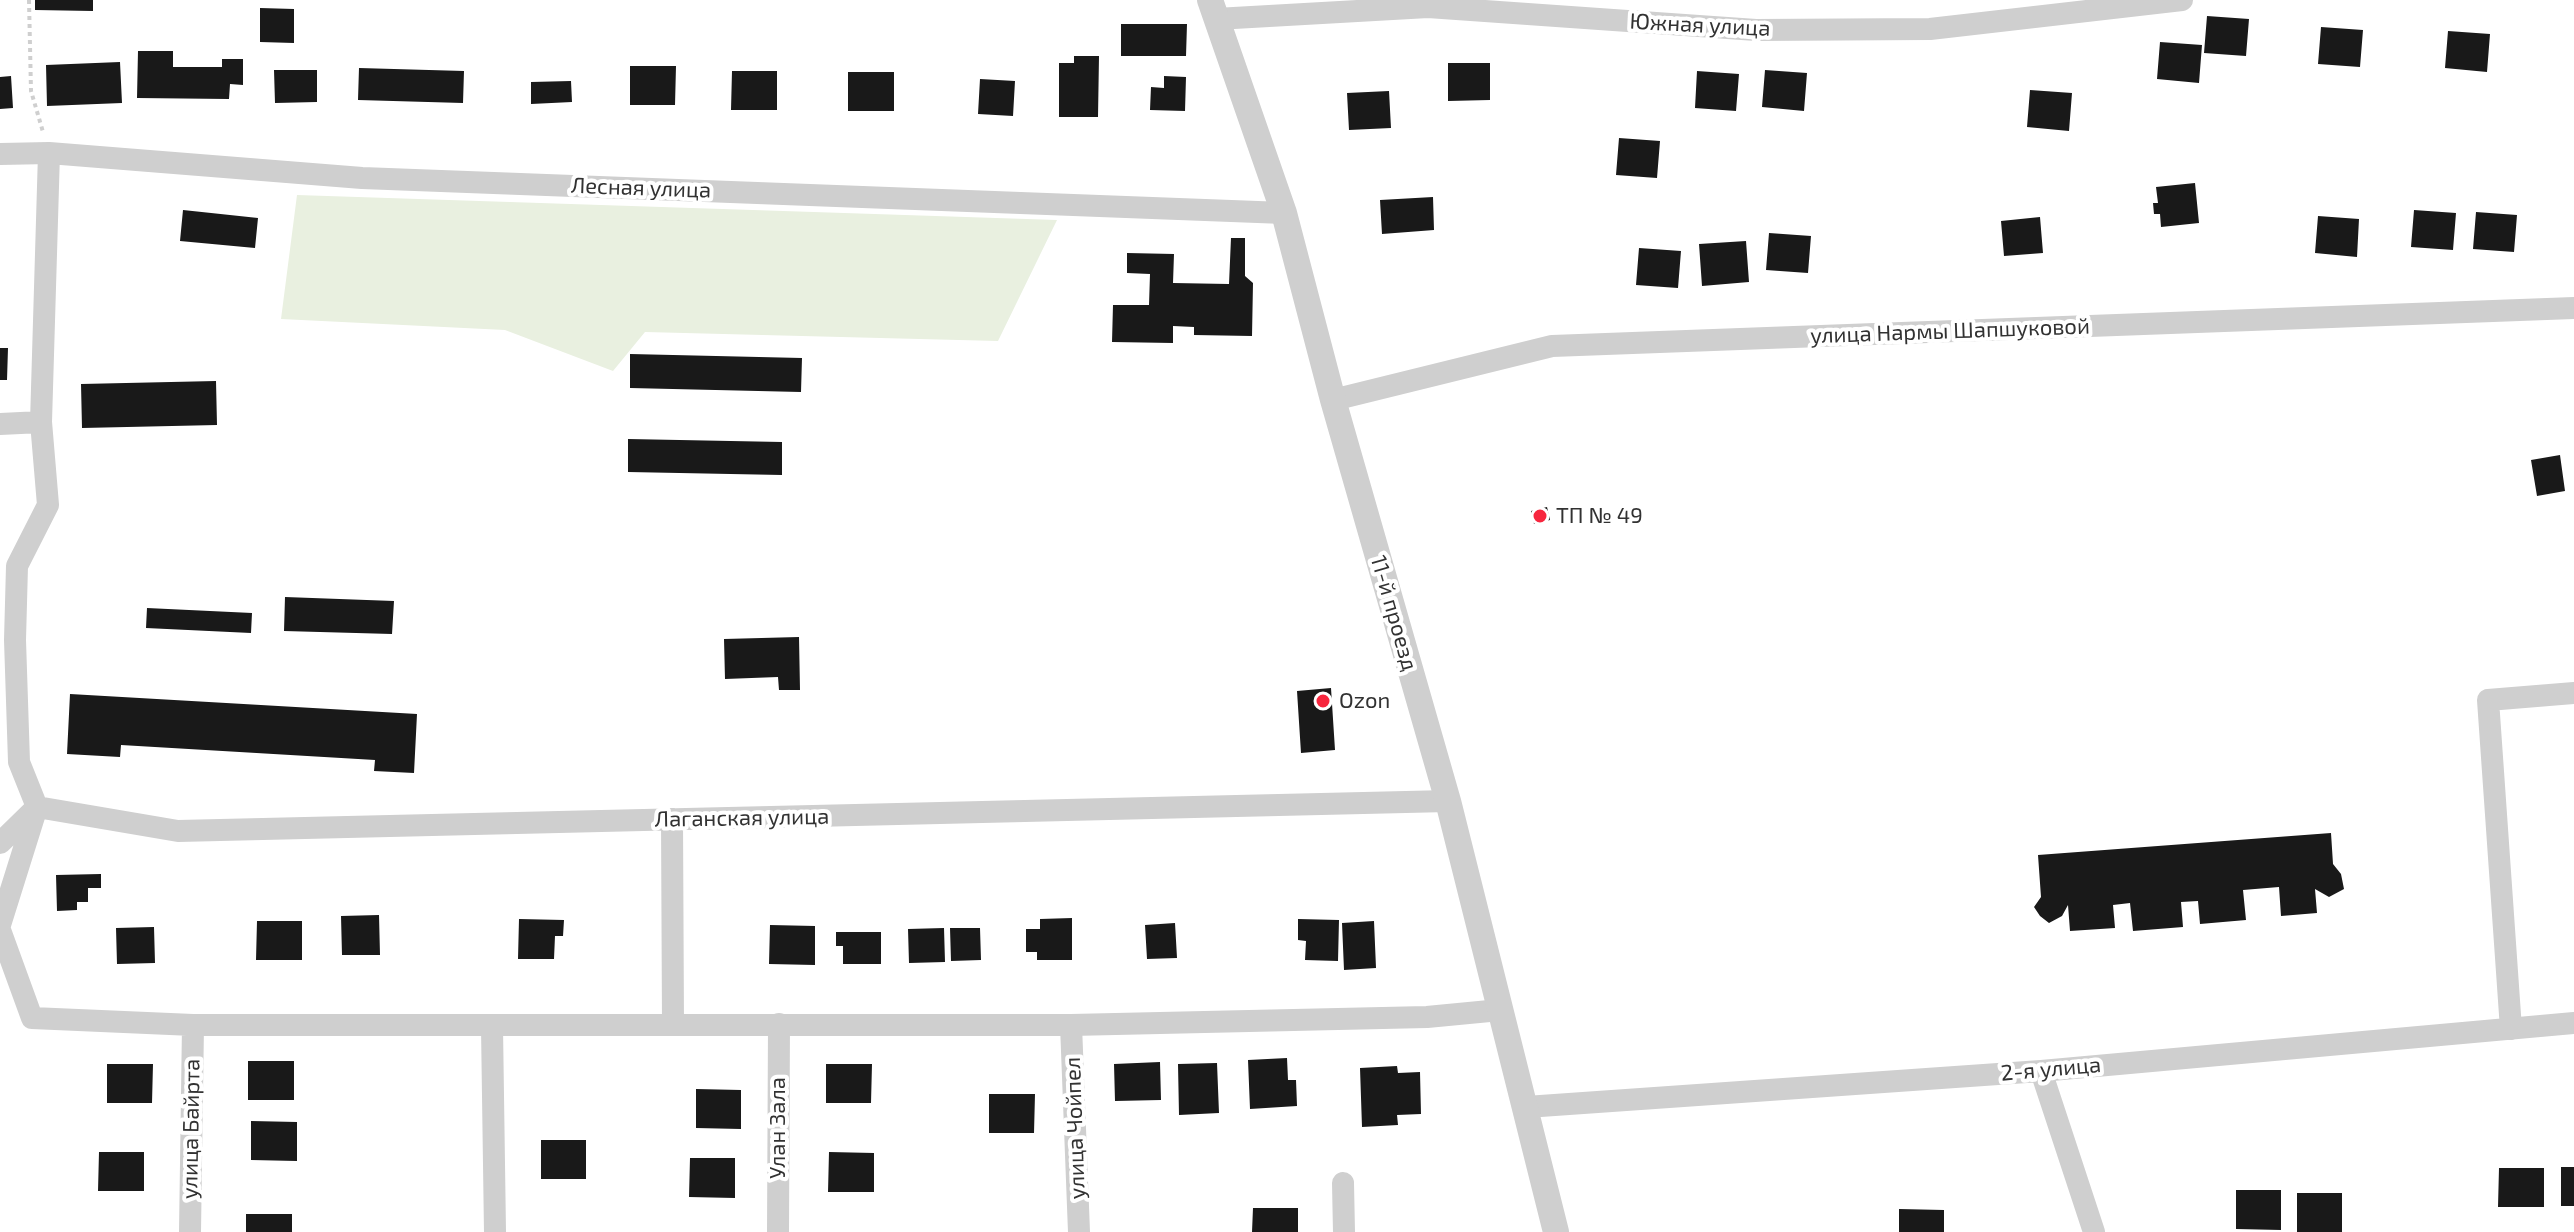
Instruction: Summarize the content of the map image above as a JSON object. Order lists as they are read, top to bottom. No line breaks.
{"streets":{"street":["Южная улица","Лесная улица","улица Нармы Шапшуковой","11-й проезд","Лаганская улица","2-я улица","Улан Зала","улица Чойпел","улица Байрта"]},"crossings":[["Южная улица","11-й проезд"],["Лесная улица","11-й проезд"],["улица Нармы Шапшуковой","11-й проезд"],["11-й проезд","Лаганская улица"],["11-й проезд","2-я улица"]],"places":["ТП № 49","Ozon"]}
